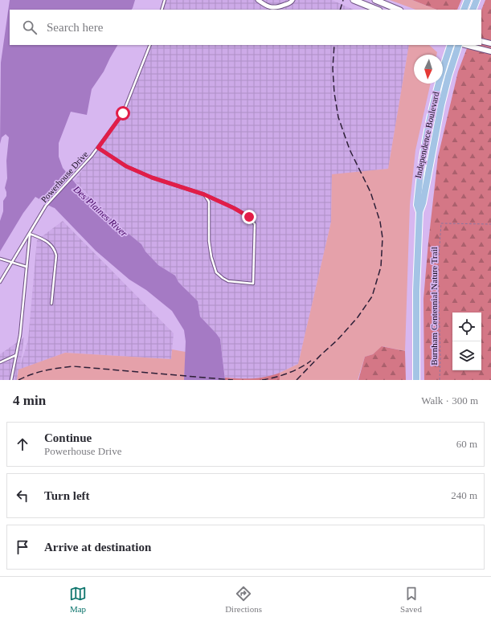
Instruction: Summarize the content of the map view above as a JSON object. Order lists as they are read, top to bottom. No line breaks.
{"streets":{"main road":["Independence Boulevard"],"lane":["Powerhouse Drive"],"path":["Burnham Centennial Nature Trail"]},"water":["Des Plaines River"],"north":"bottom","page":{"search":"Search here","heading":["4 min","Walk · 300 m"],"list":[["Continue","Powerhouse Drive","60 m"],["Turn left","240 m"],"Arrive at destination"],"nav":["Map","Directions","Saved"]}}
